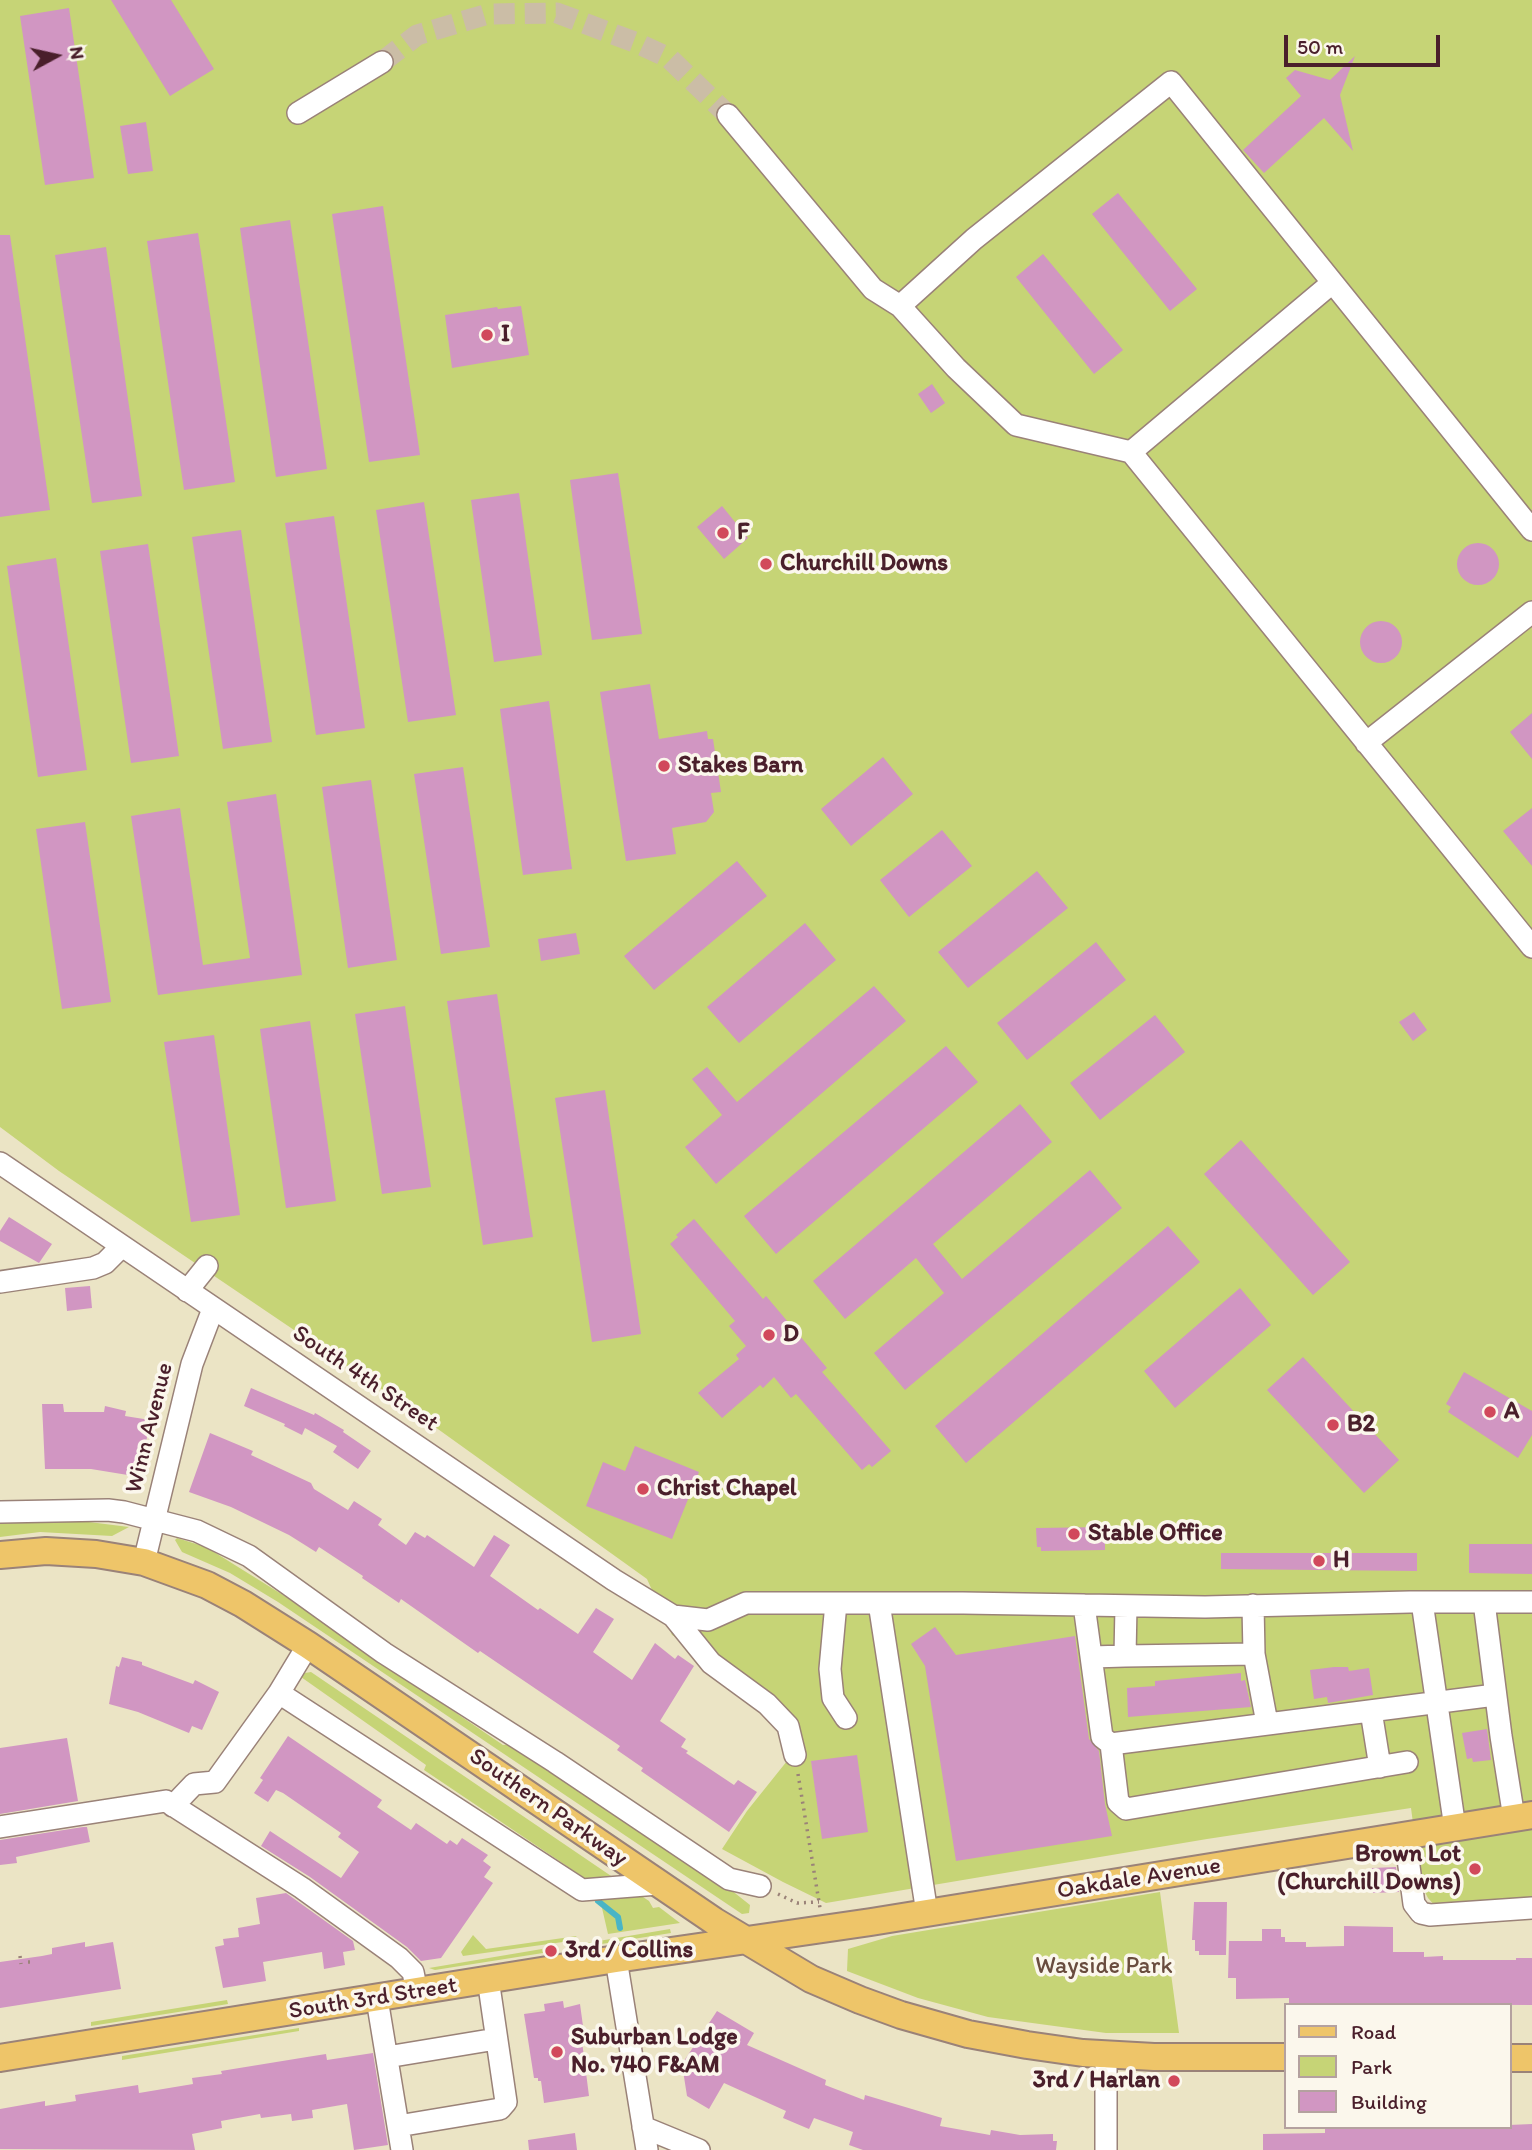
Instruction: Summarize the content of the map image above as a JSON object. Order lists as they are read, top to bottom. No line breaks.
{"streets":{"main road":["Southern Parkway","Oakdale Avenue","South 3rd Street"],"street":["South 4th Street","Winn Avenue"]},"crossings":[["South 4th Street","Winn Avenue"],["Winn Avenue","Southern Parkway"],["Southern Parkway","Oakdale Avenue"],["Southern Parkway","South 3rd Street"],["Oakdale Avenue","South 3rd Street"]],"parks":["Wayside Park"],"places":["I","F","Churchill Downs","Stakes Barn","D","A","B2","Christ Chapel","Stable Office","H","Brown Lot (Churchill Downs)","3rd / Collins","Suburban Lodge No. 740 F&AM","3rd / Harlan"],"legend":["Road","Park","Building"],"scale_bar":"50 m","north":"right"}
